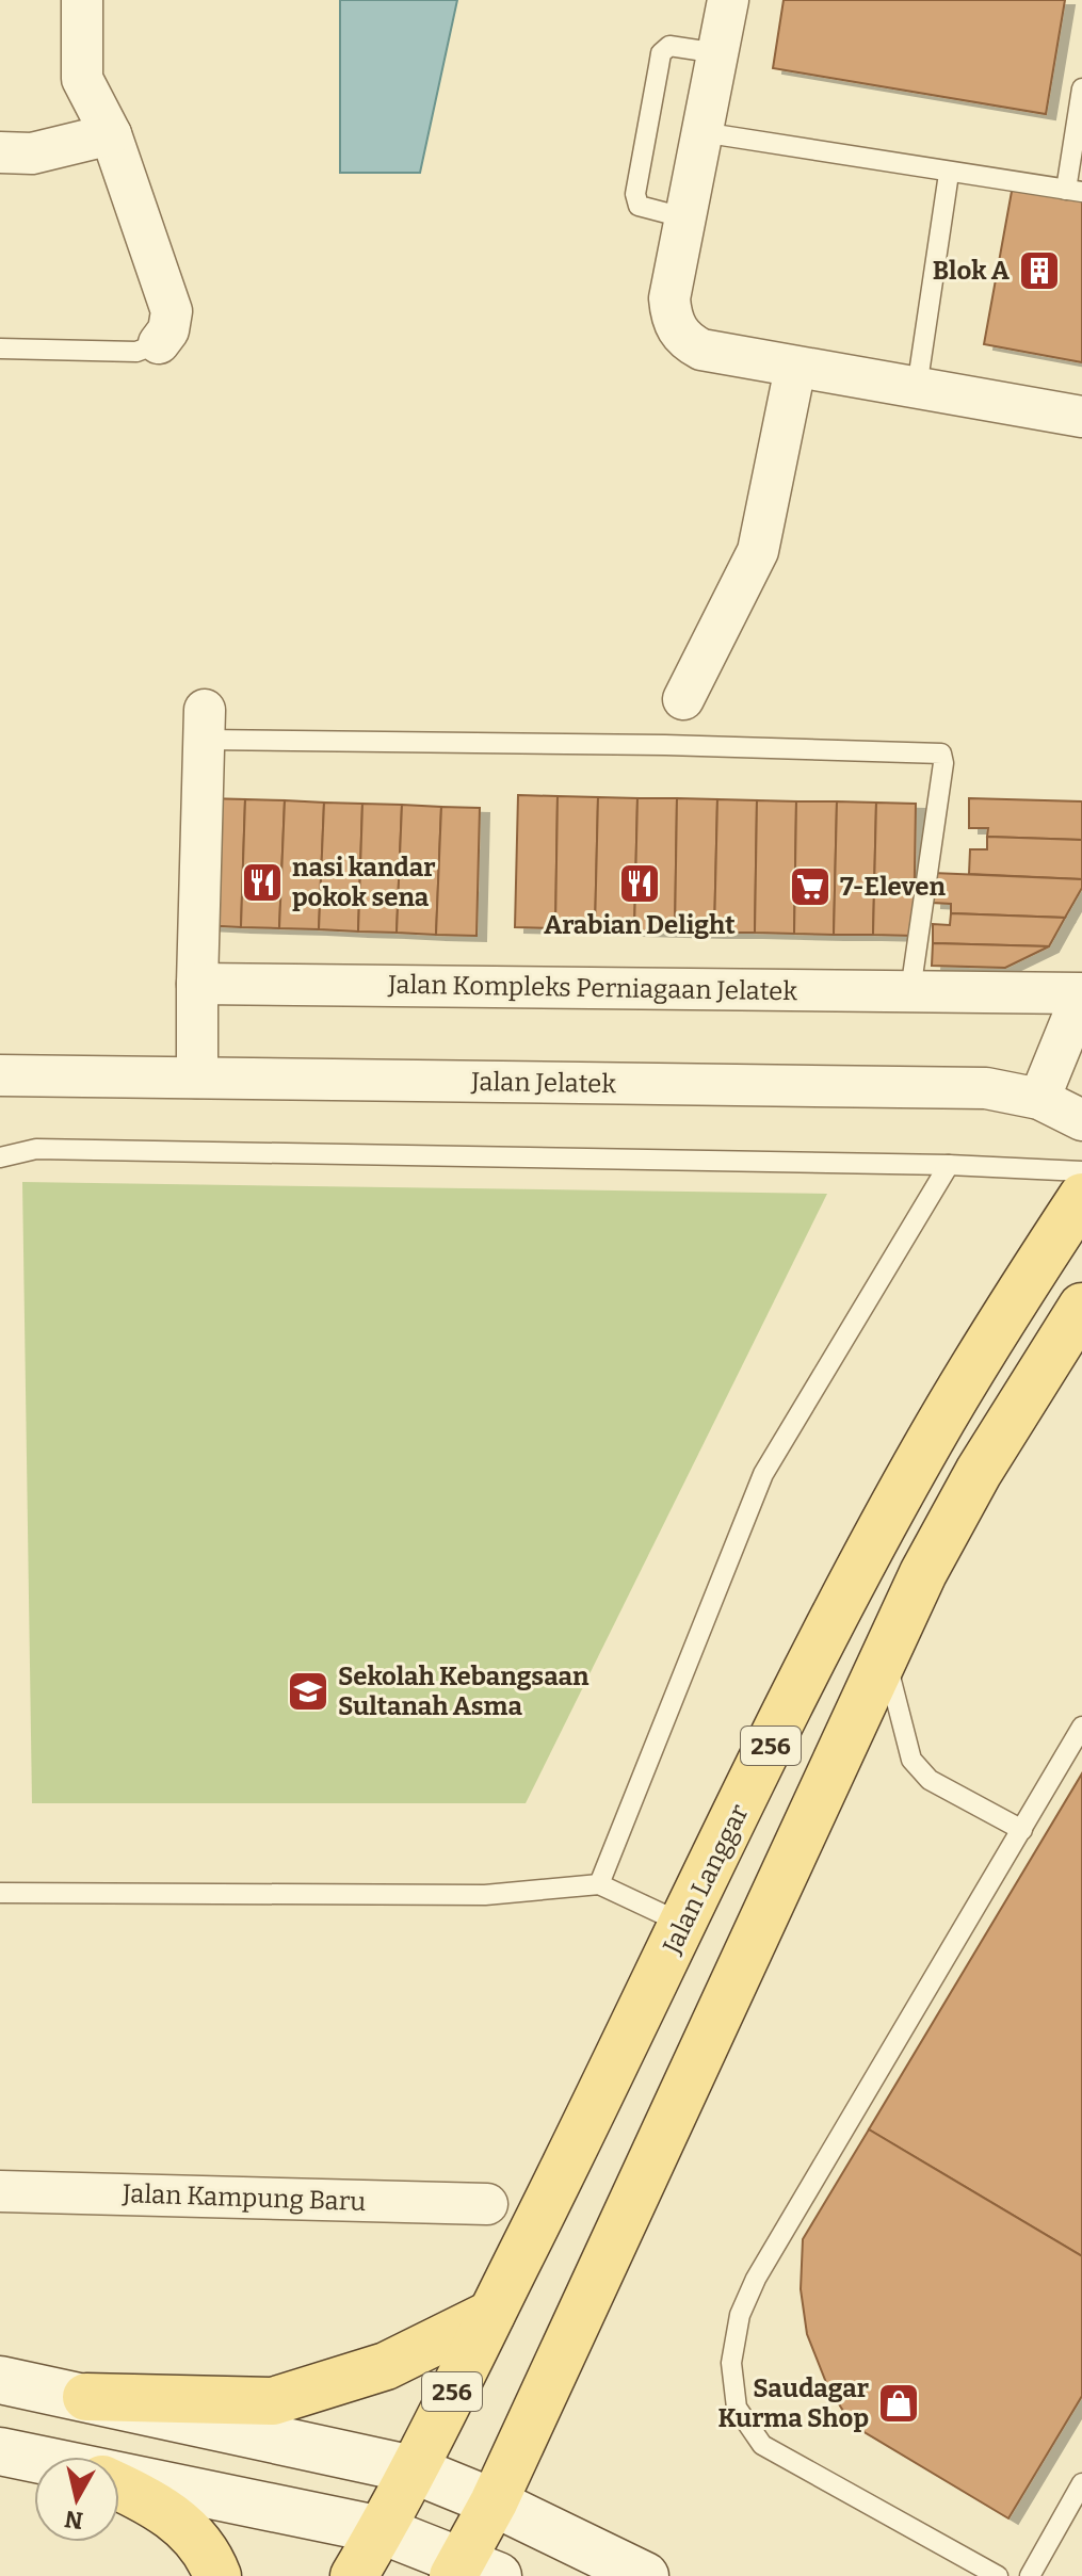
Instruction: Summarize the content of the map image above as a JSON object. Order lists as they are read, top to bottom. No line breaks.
{"streets":{"main road":["256","Jalan Langgar"],"street":["Jalan Kompleks Perniagaan Jelatek","Jalan Jelatek","Jalan Kampung Baru"]},"places":{"building":["Blok A"],"restaurant":["nasi kandar pokok sena","Arabian Delight"],"supermarket":["7-Eleven"],"school or university":["Sekolah Kebangsaan Sultanah Asma"],"shop":["Saudagar Kurma Shop"]},"north":"bottom"}
